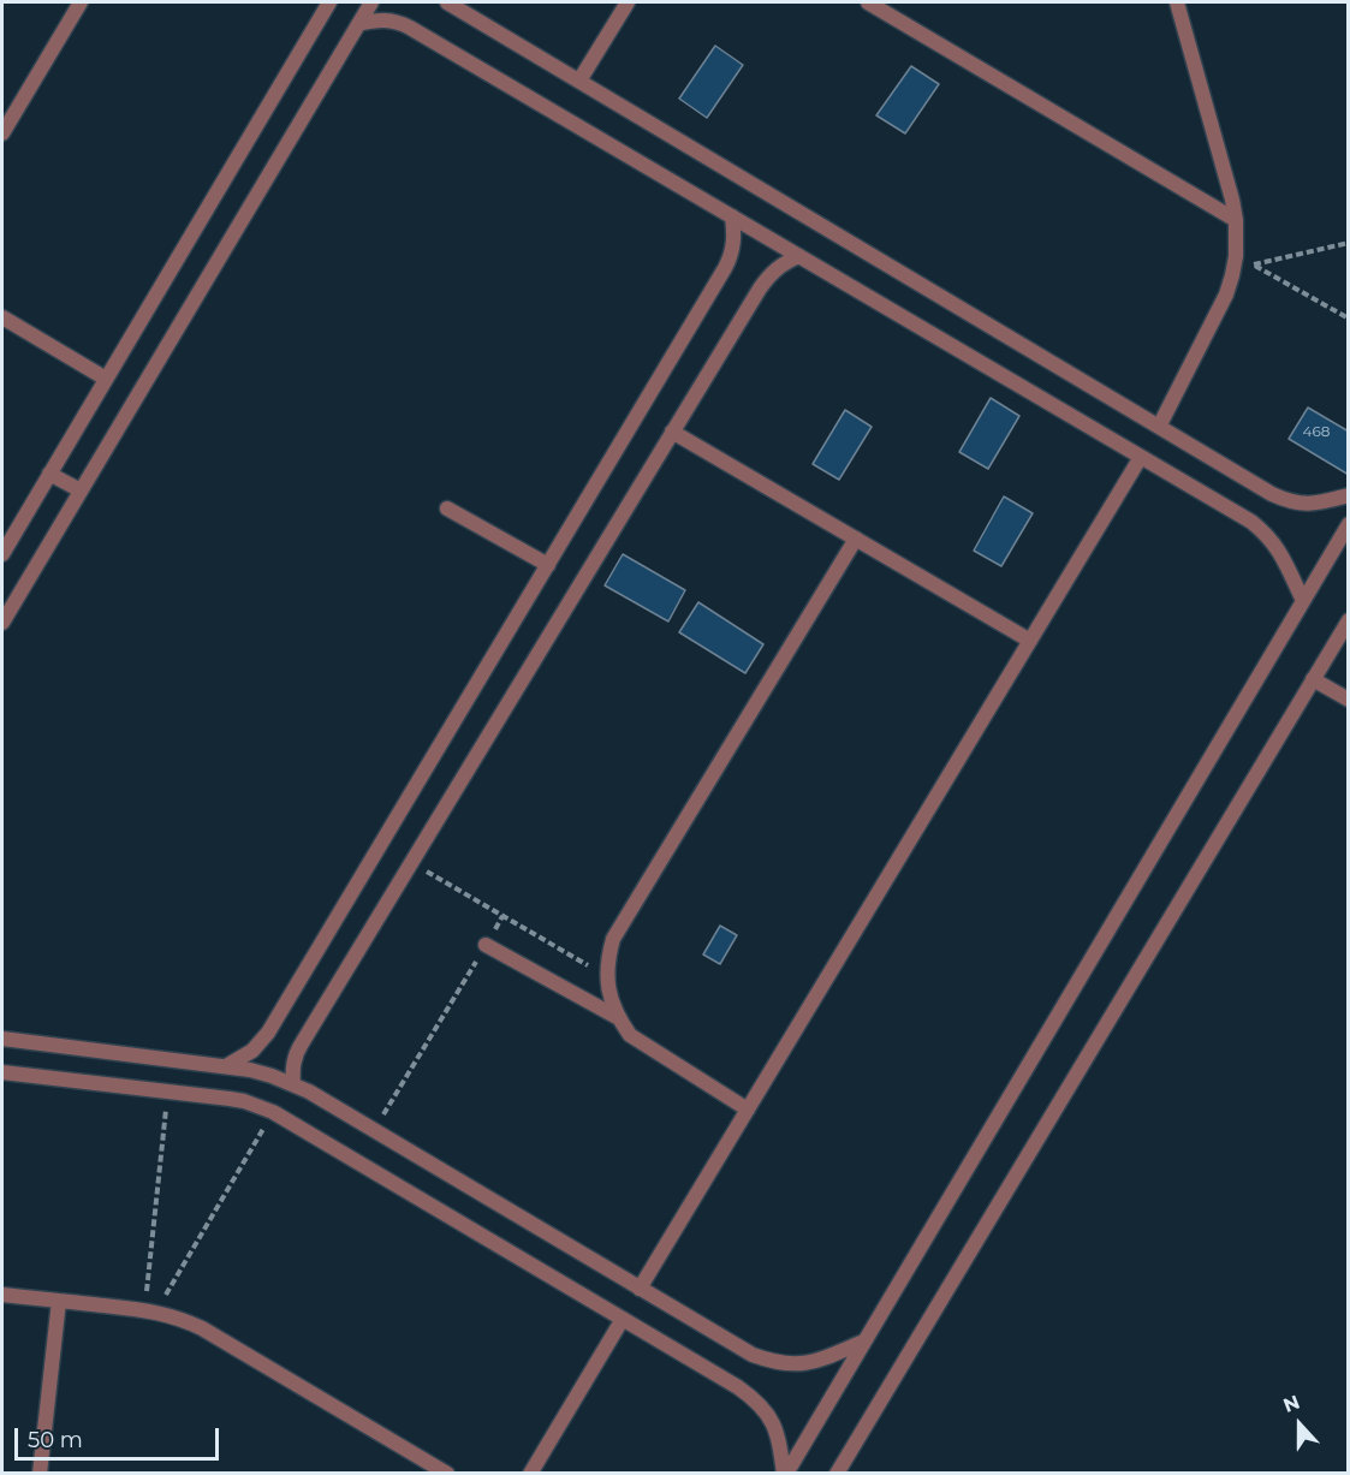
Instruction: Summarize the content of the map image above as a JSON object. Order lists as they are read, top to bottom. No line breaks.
{"house_numbers":["468"],"scale_bar":"50 m","north":"top"}
